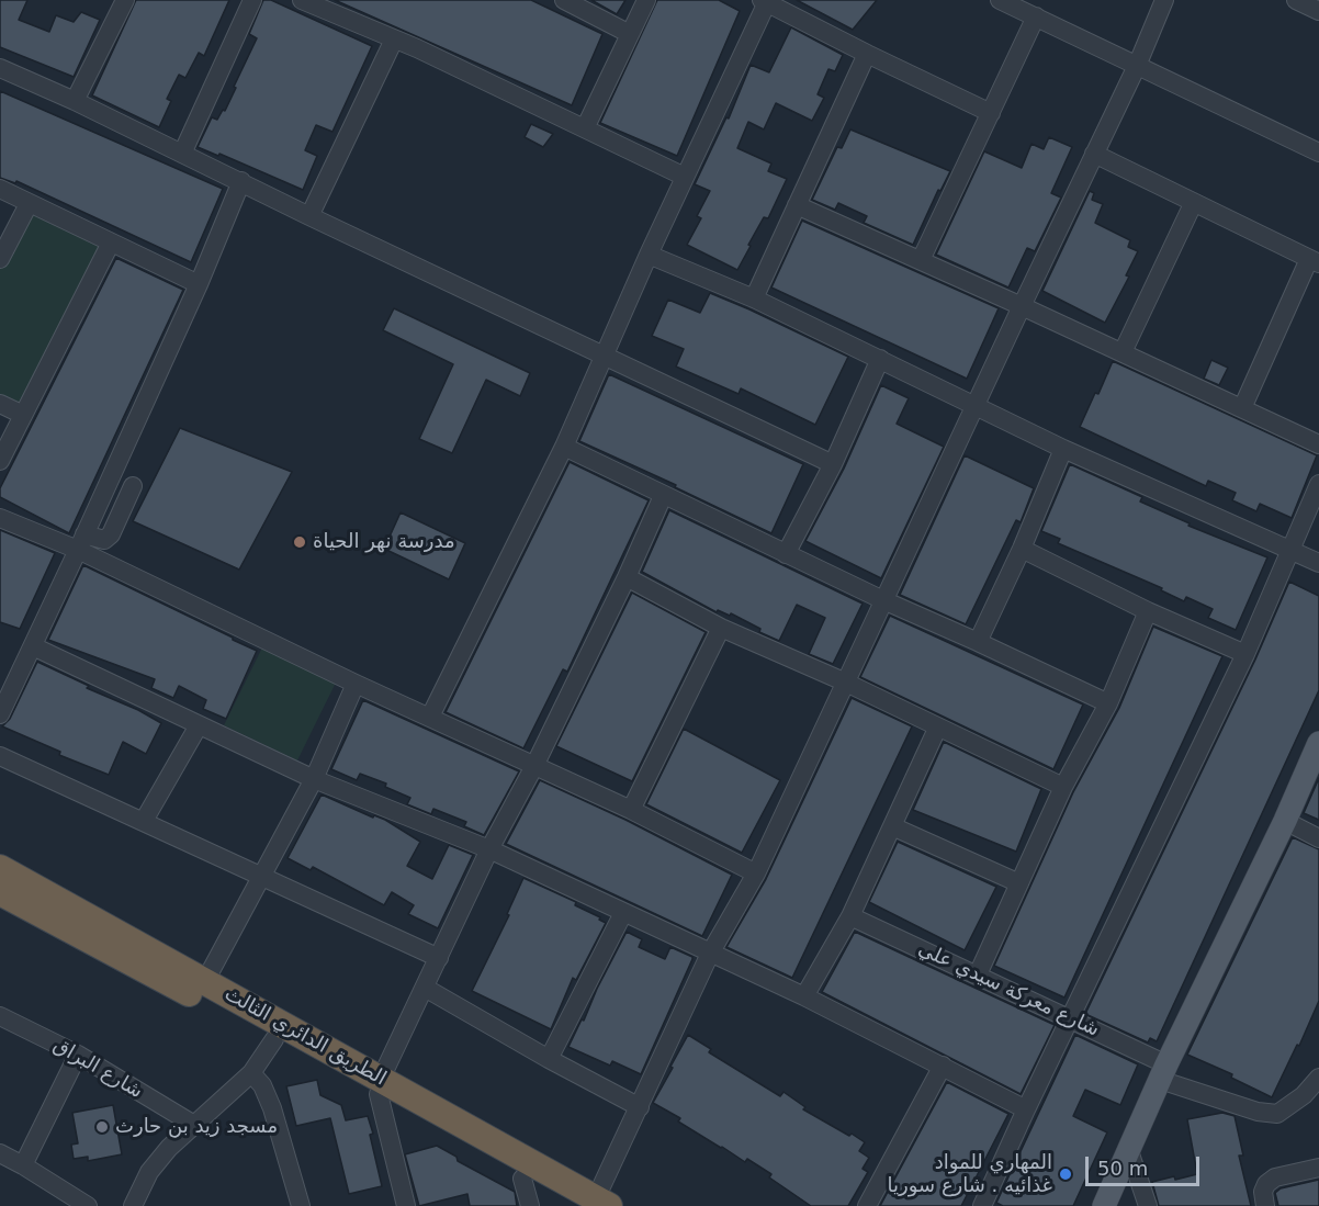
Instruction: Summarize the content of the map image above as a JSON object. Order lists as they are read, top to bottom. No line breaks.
{"streets":{"highway":["الطريق الدائري الثالث"],"street":["شارع معركة سيدي علي","شارع البراق"]},"places":["مدرسة نهر الحياة","مسجد زيد بن حارث","المهاري للمواد غذائيه . شارع سوريا"],"scale_bar":"50 m"}
